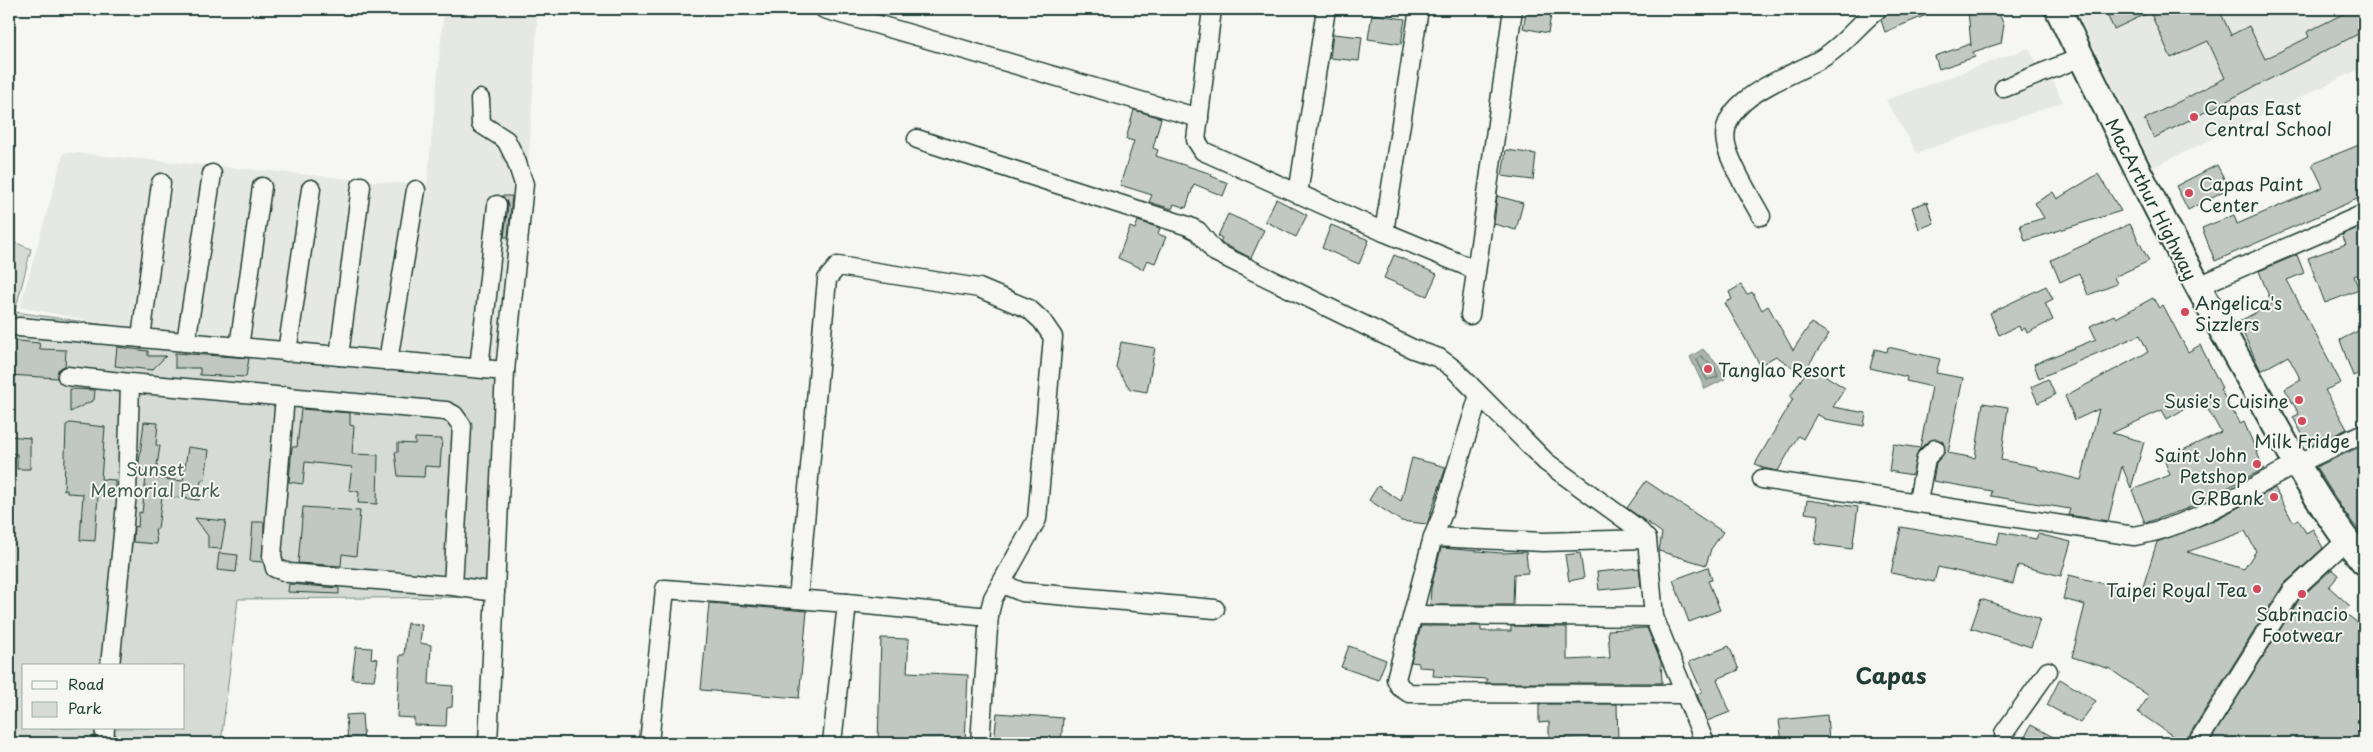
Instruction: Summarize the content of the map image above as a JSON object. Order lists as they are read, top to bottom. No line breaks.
{"streets":{"highway":["MacArthur Highway"]},"districts":["Capas"],"parks":["Sunset Memorial Park"],"places":["Capas East Central School","Capas Paint Center","Angelica's Sizzlers","Tanglao Resort","Susie's Cuisine","Milk Fridge","Saint John Petshop","GRBank","Taipei Royal Tea","Sabrinacio Footwear"],"legend":["Road","Park"]}
